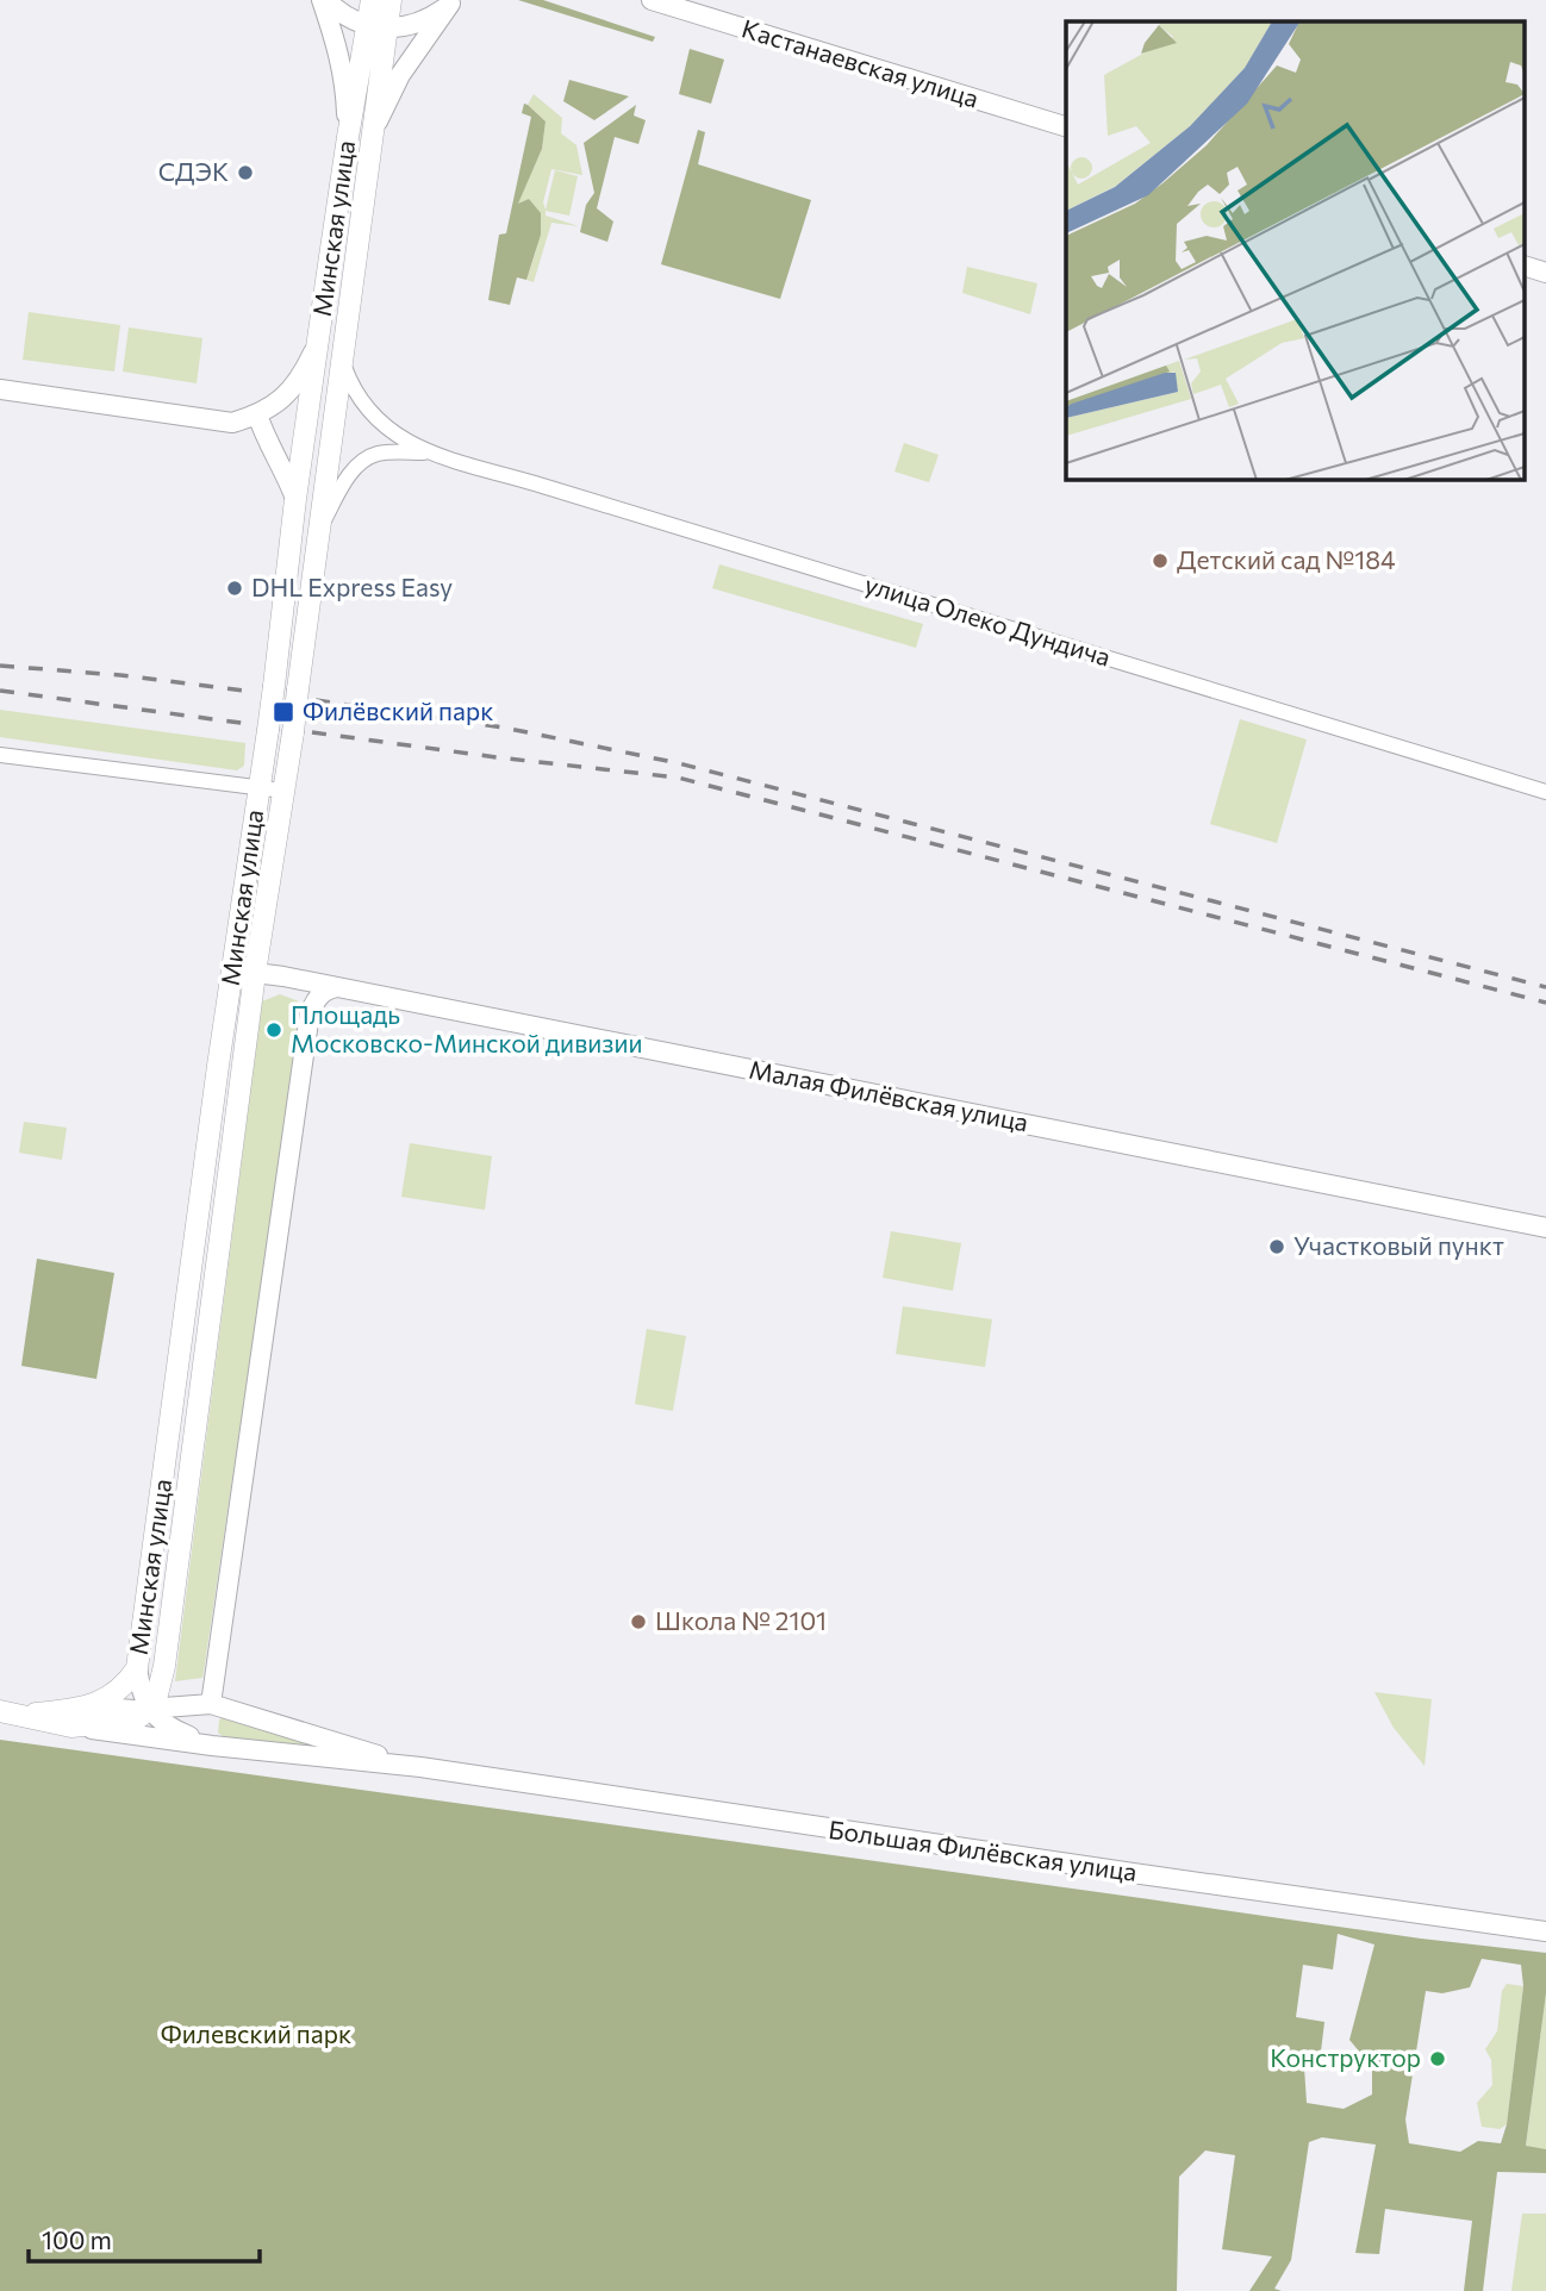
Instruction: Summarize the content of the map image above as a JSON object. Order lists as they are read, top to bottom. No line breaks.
{"streets":{"main road":["Минская улица","Большая Филёвская улица"],"street":["Кастанаевская улица","улица Олеко Дундича","Малая Филёвская улица"]},"crossings":[["Минская улица","улица Олеко Дундича"],["Минская улица","Малая Филёвская улица"],["Минская улица","Большая Филёвская улица"]],"parks":["Филевский парк"],"places":{"other":["СДЭК","Детский сад №184","DHL Express Easy","Площадь Московско-Минской дивизии","Участковый пункт","Школа № 2101","Конструктор"],"transit":["Филёвский парк"]},"scale_bar":"100 m"}
